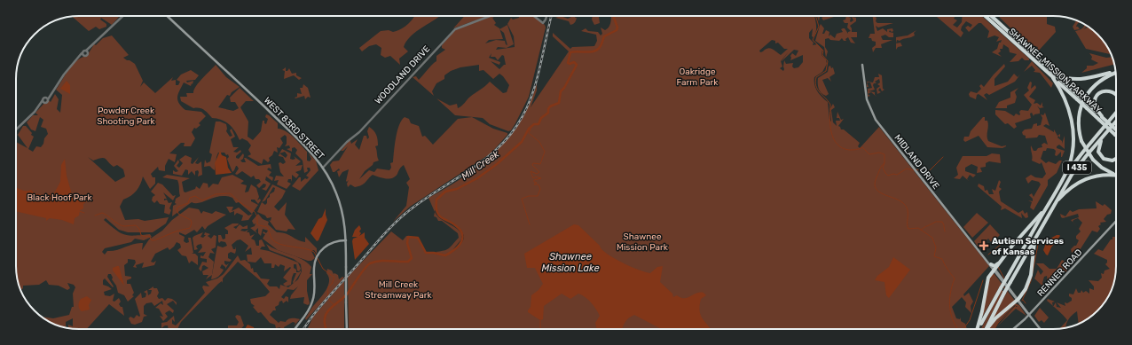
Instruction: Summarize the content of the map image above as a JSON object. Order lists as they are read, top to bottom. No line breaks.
{"streets":{"highway":["SHAWNEE MISSION PARKWAY","I 435"],"main road":["WEST 83RD STREET","MIDLAND DRIVE","RENNER ROAD"],"street":["WOODLAND DRIVE"]},"crossings":[["WOODLAND DRIVE","WEST 83RD STREET"],["MIDLAND DRIVE","RENNER ROAD"]],"water":["Mill Creek","Shawnee Mission Lake"],"parks":["Oakridge Farm Park","Powder Creek Shooting Park","Black Hoof Park","Shawnee Mission Park","Mill Creek Streamway Park"],"places":{"health":["Autism Services of Kansas"]}}
